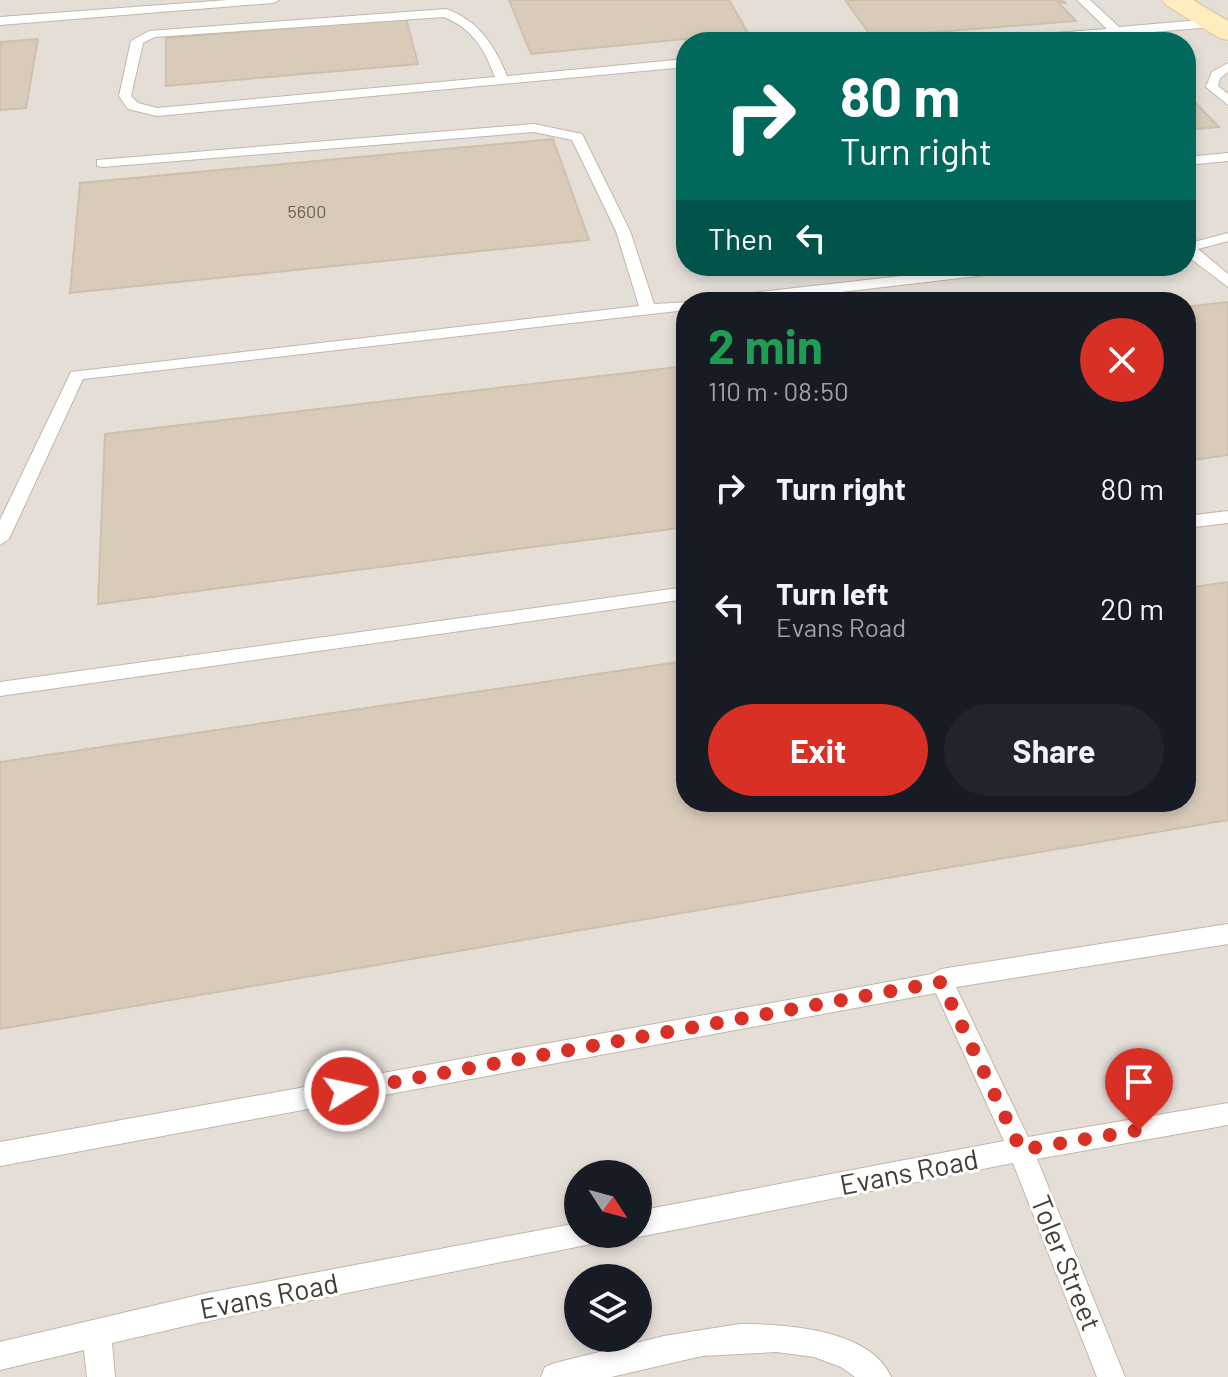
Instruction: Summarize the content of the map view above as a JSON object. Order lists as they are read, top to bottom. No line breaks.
{"streets":{"lane":["Evans Road","Toler Street"]},"crossings":[["Evans Road","Toler Street"]],"house_numbers":["5600"],"north":"bottom right","page":{"turn":["80 m","Turn right"],"then":"Then","heading":["2 min","110 m · 08:50"],"list":[{"name":"Turn right","value":"80 m"},{"name":"Turn left","note":"Evans Road","value":"20 m"}],"buttons":["Exit","Share"]}}
